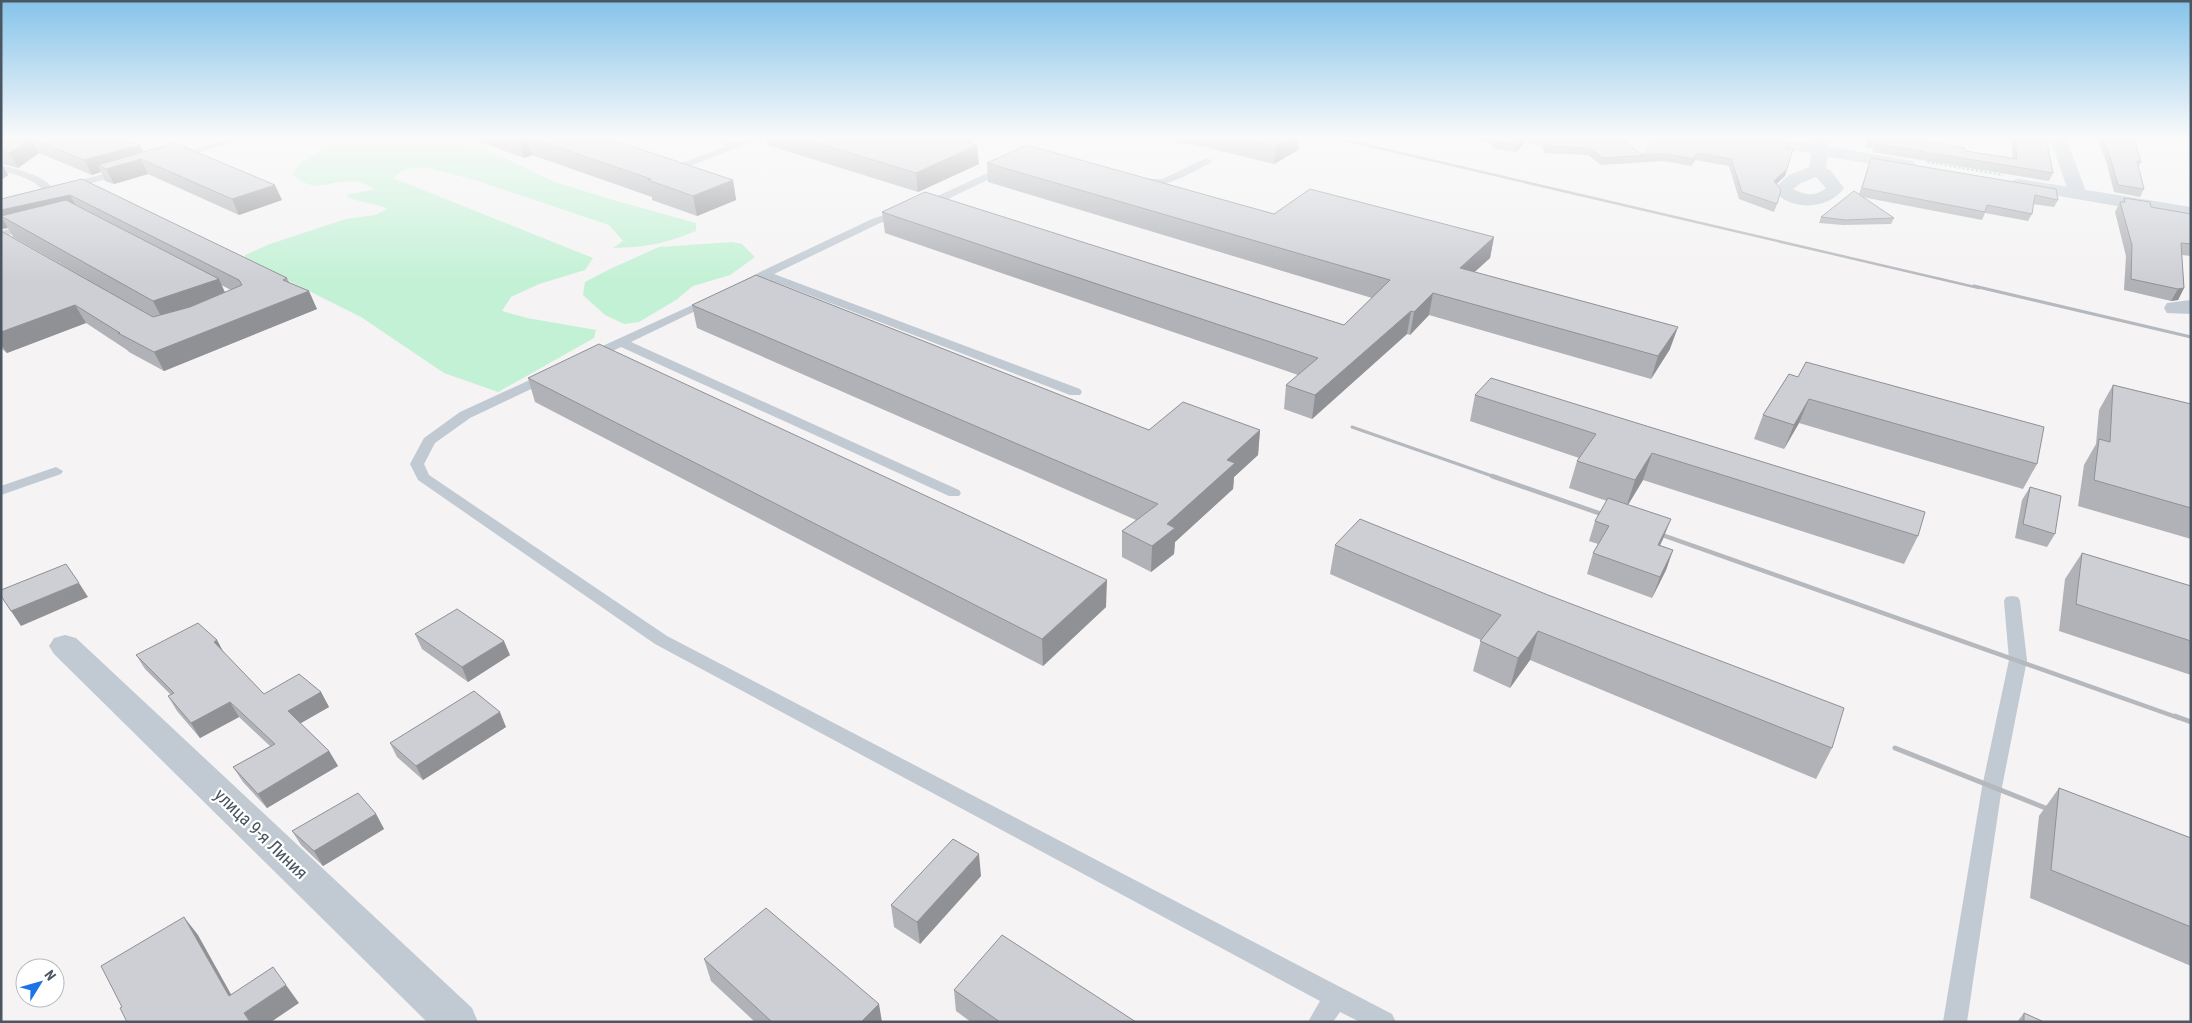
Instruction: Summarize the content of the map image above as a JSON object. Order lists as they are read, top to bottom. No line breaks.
{"streets":{"street":["улица 9-я Линия"]},"north":"top right"}
